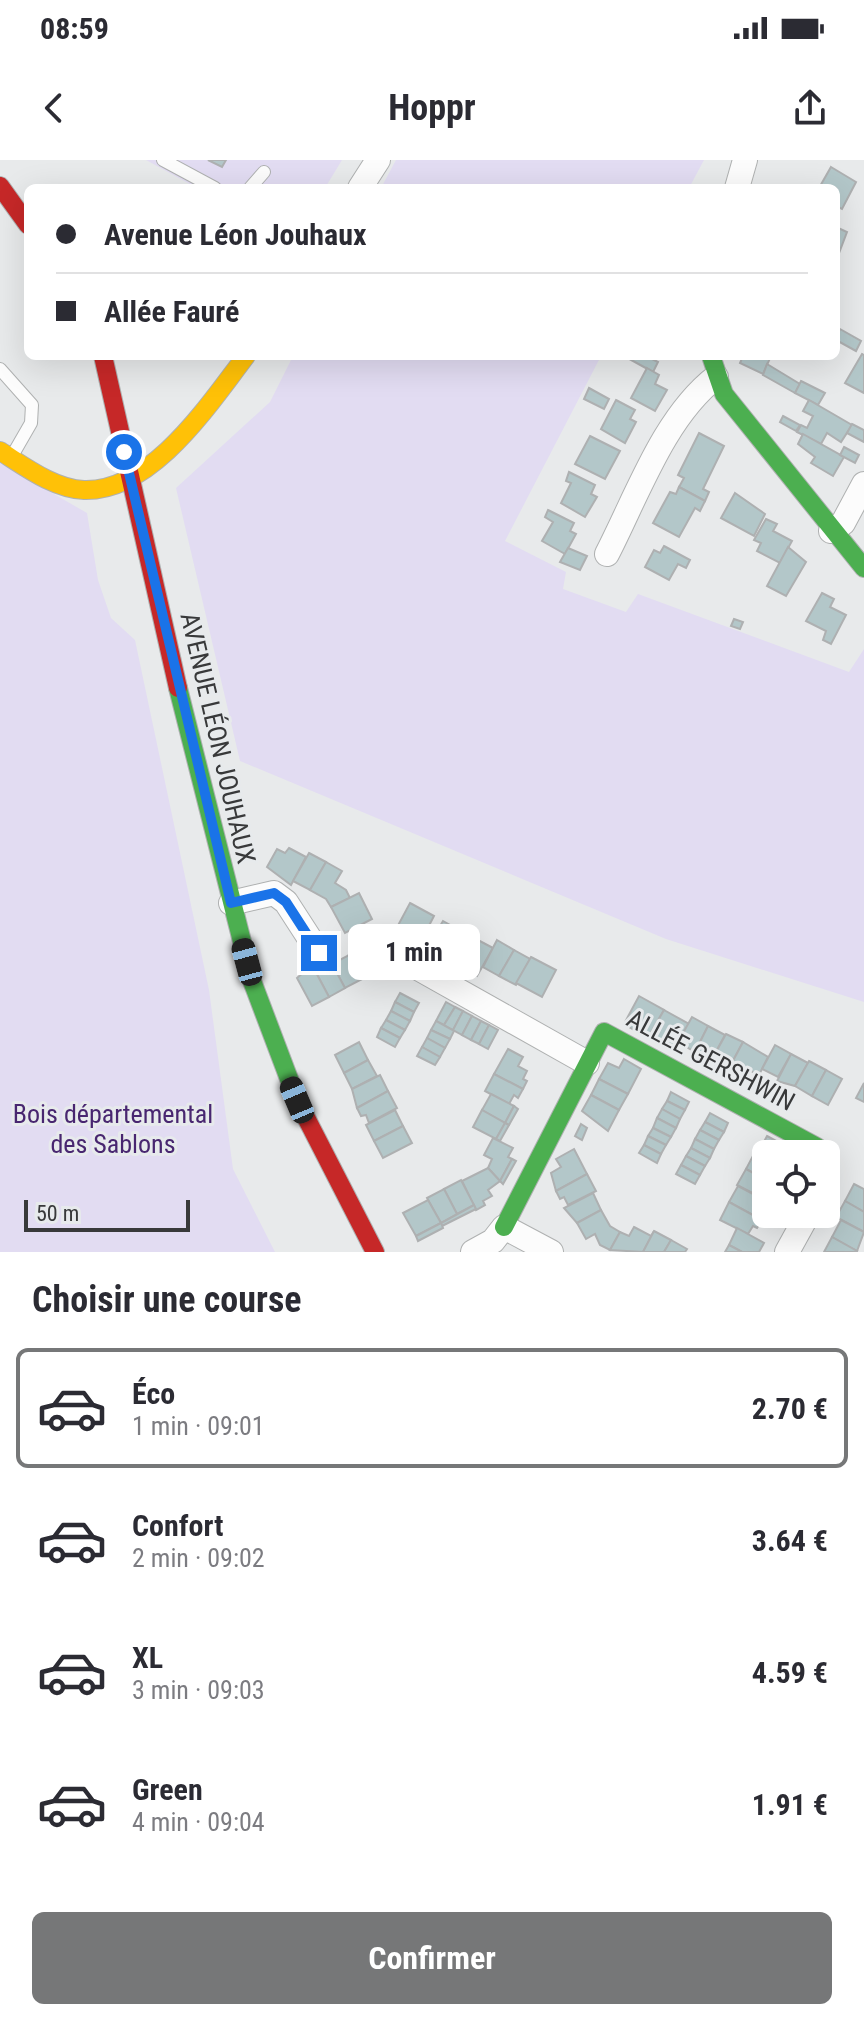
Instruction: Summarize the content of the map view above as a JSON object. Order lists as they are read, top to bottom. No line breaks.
{"streets":{"street":["AVENUE LÉON JOUHAUX","ALLÉE GERSHWIN"]},"parks":["Bois départemental des Sablons"],"scale_bar":"50 m","page":{"status":"08:59","header":"Hoppr","banner":["Avenue Léon Jouhaux","Allée Fauré"],"bubble":"1 min","scale":"50 m","heading":"Choisir une course","list":[{"name":"Éco","note":"1 min · 09:01","value":"2.70 €"},{"name":"Confort","note":"2 min · 09:02","value":"3.64 €"},{"name":"XL","note":"3 min · 09:03","value":"4.59 €"},{"name":"Green","note":"4 min · 09:04","value":"1.91 €"}],"buttons":"Confirmer"}}
